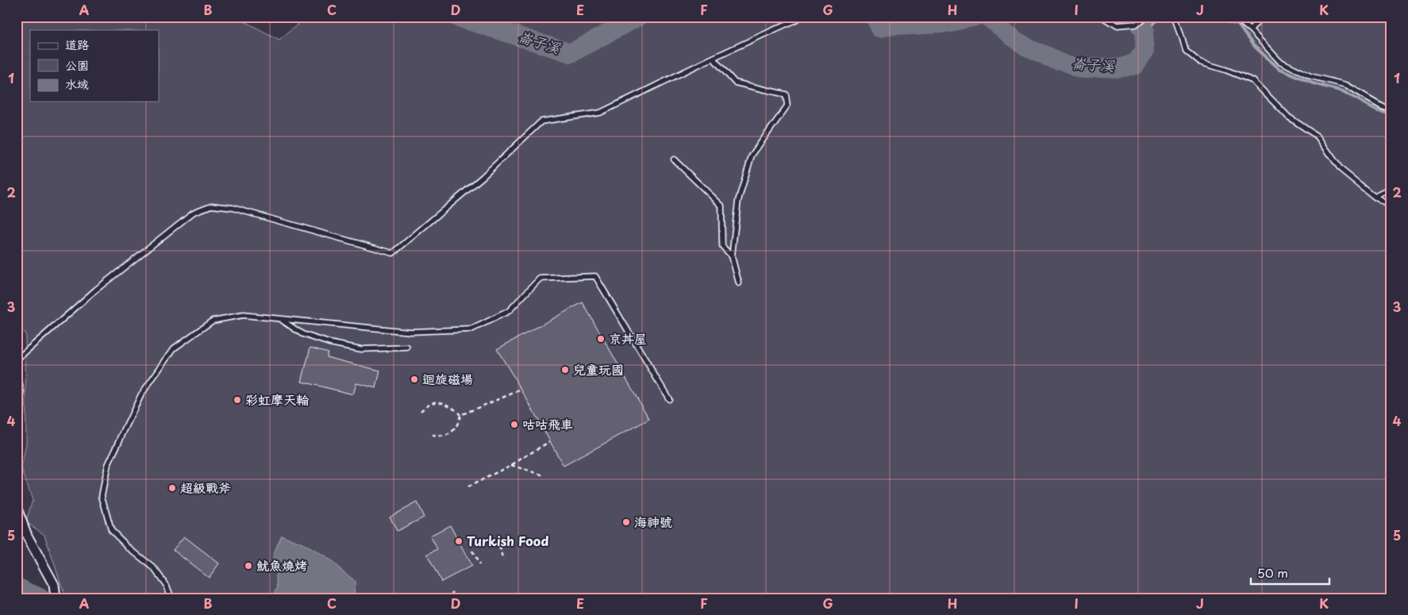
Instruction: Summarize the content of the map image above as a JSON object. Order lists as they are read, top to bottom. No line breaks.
{"water":["崙子溪"],"places":["京丼屋","兒童玩國","迴旋磁場","彩虹摩天輪","咕咕飛車","超級戰斧","海神號","Turkish Food","魷魚燒烤"],"legend":["道路","公園","水域"],"scale_bar":"50 m","grid":{"columns":["A","B","C","D","E","F","G","H","I","J","K"],"rows":["1","2","3","4","5"]}}
